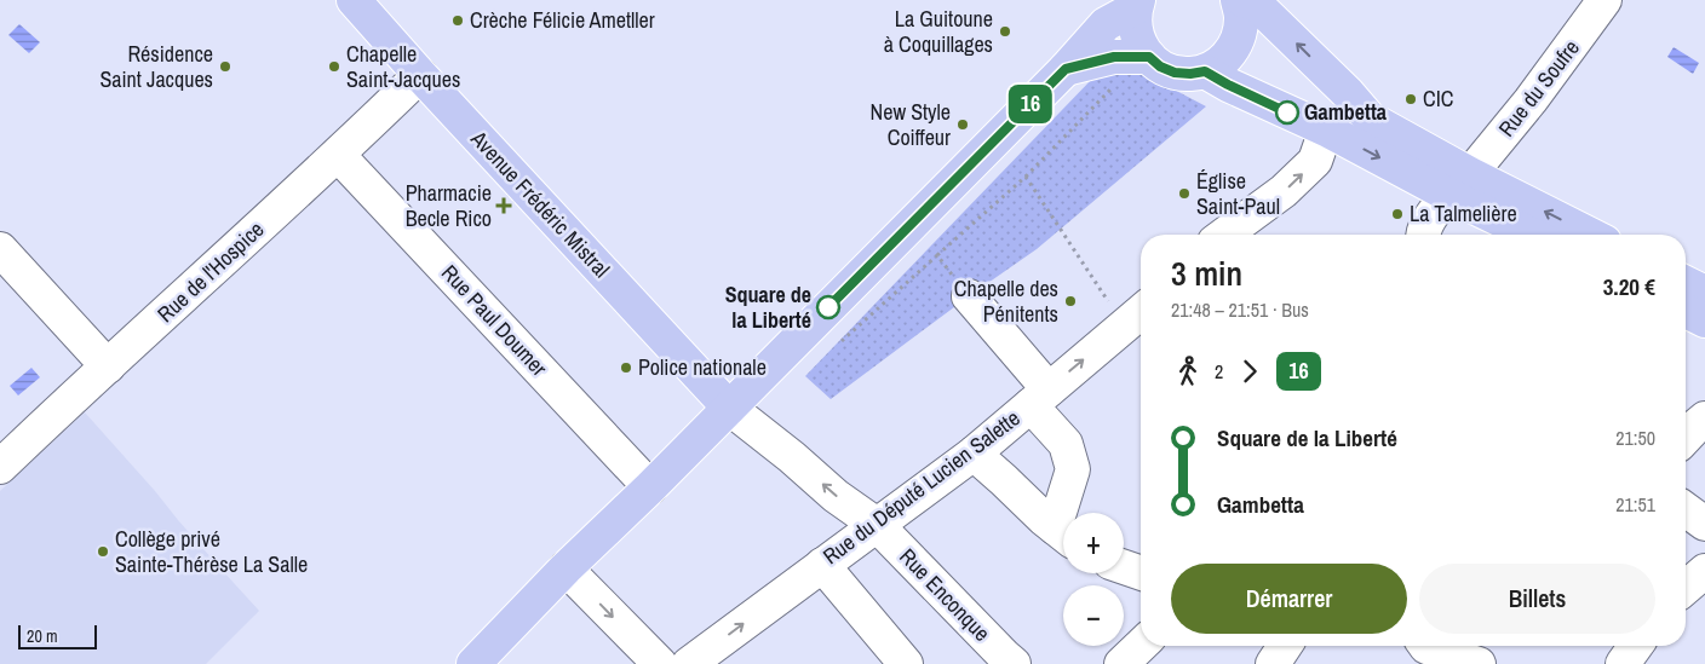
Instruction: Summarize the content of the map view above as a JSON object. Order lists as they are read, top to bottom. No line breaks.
{"streets":{"main road":["Avenue Frédéric Mistral"],"street":["Rue du Soufre","Rue de l'Hospice","Rue Paul Doumer","Rue du Député Lucien Salette","Rue Enconque"]},"crossings":[["Avenue Frédéric Mistral","Rue de l'Hospice"],["Avenue Frédéric Mistral","Rue Enconque"],["Rue de l'Hospice","Rue Paul Doumer"],["Rue du Député Lucien Salette","Rue Enconque"]],"one_way":["Rue du Député Lucien Salette"],"places":{"other":["Crèche Félicie Ametller","La Guitoune à Coquillages","Résidence Saint Jacques","Chapelle Saint-Jacques","CIC","Gambetta","New Style Coiffeur","Église Saint-Paul","La Talmelière","Chapelle des Pénitents","Square de la Liberté","Police nationale","Collège privé Sainte-Thérèse La Salle"],"health":["Pharmacie Becle Rico"]},"lines":["bus line 16"],"scale_bar":"20 m","page":{"on_map":"16","heading":["3 min","21:48 – 21:51 · Bus","3.20 €"],"legs":["2","16"],"list":[{"name":"Square de la Liberté","value":"21:50"},{"name":"Gambetta","value":"21:51"}],"map_buttons":["+","−"],"buttons":["Démarrer","Billets"],"scale":"20 m"}}
